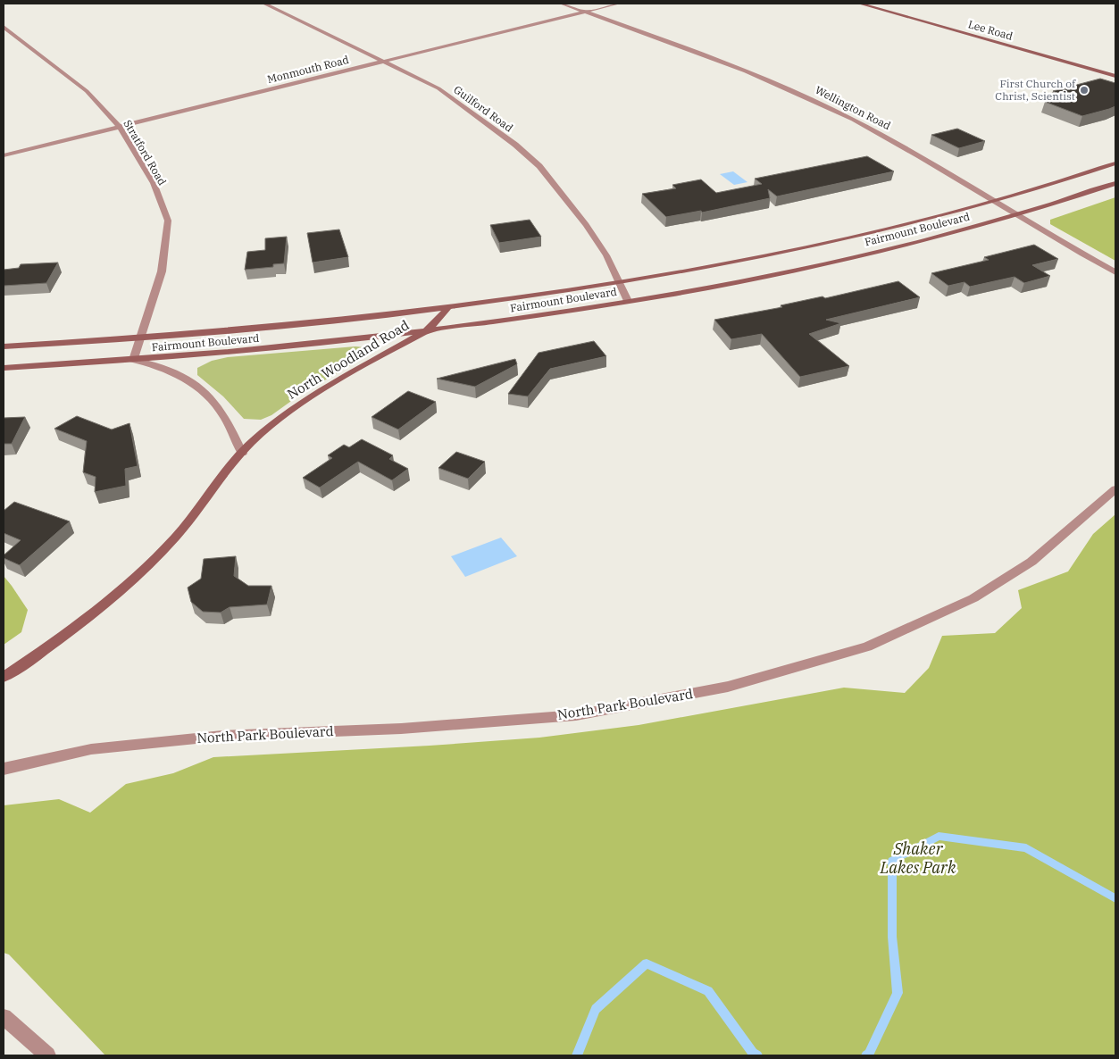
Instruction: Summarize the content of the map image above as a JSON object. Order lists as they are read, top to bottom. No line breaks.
{"streets":{"main road":["Lee Road","Fairmount Boulevard","North Woodland Road"],"street":["Monmouth Road","Wellington Road","Guilford Road","Stratford Road","North Park Boulevard"]},"crossings":[["Monmouth Road","Wellington Road"],["Monmouth Road","Guilford Road"],["Monmouth Road","Stratford Road"],["Wellington Road","Fairmount Boulevard"],["Guilford Road","Fairmount Boulevard"],["Stratford Road","Fairmount Boulevard"],["Fairmount Boulevard","North Woodland Road"]],"parks":["Shaker Lakes Park"],"places":["First Church of Christ, Scientist"]}
